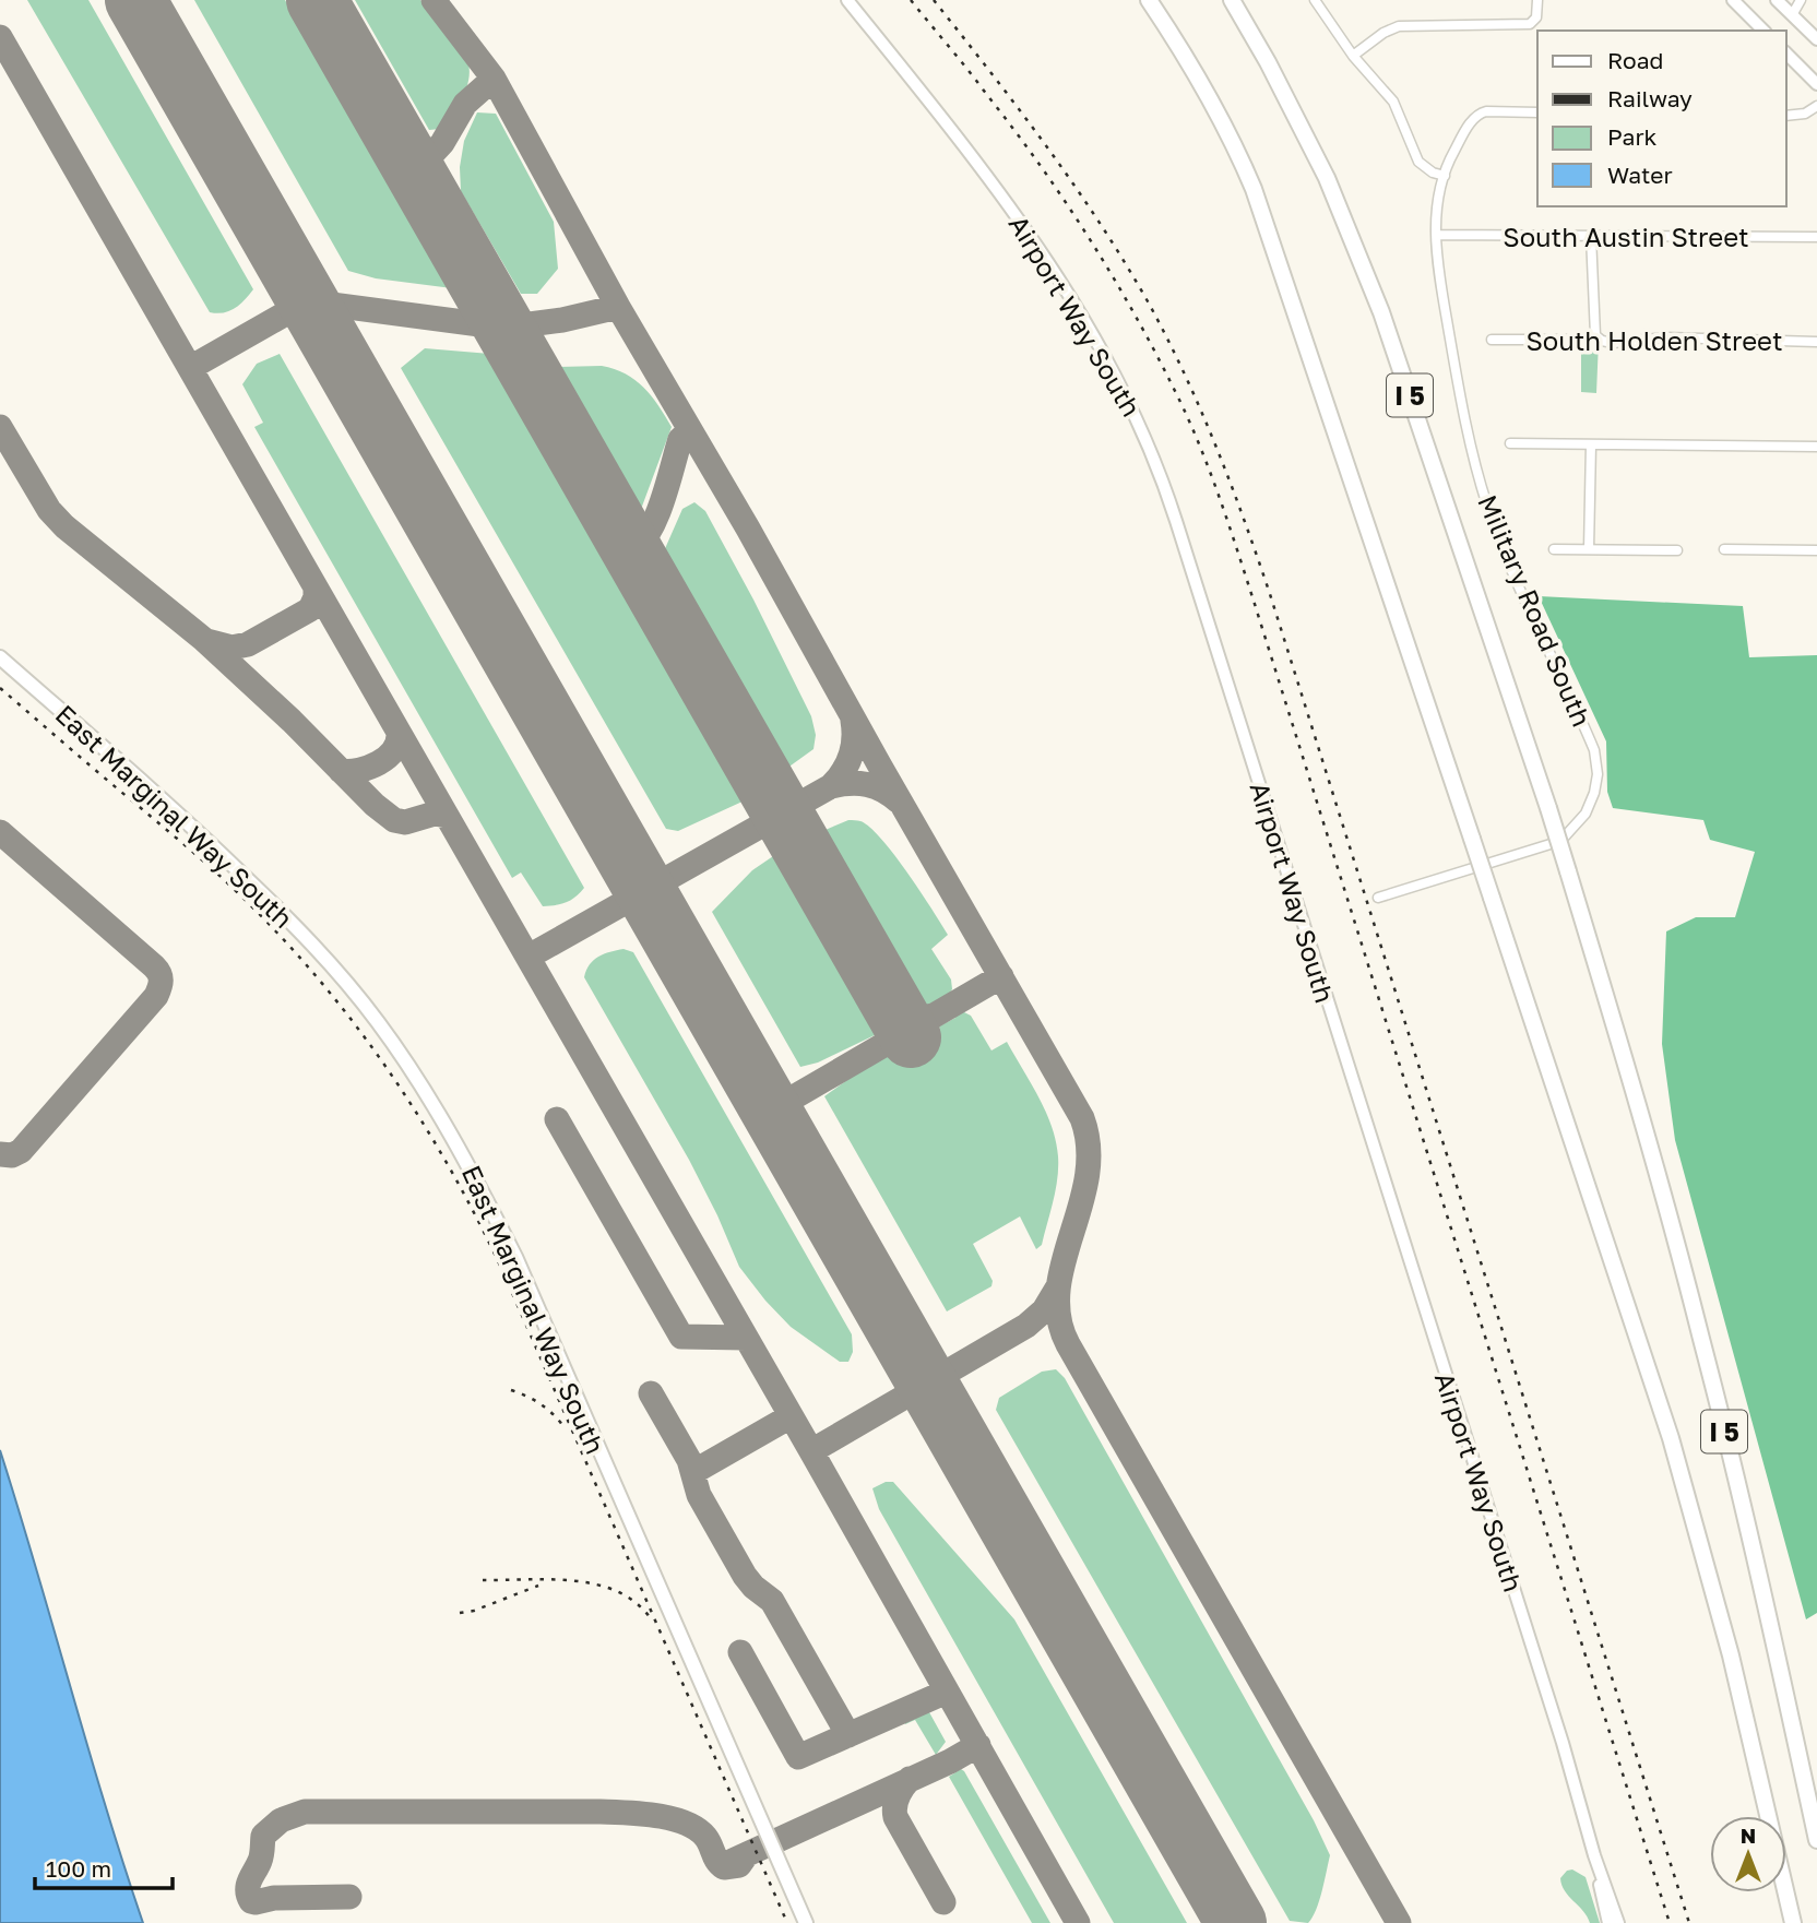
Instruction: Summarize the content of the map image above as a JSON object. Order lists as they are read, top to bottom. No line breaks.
{"streets":{"highway":["I 5"],"main road":["Airport Way South","East Marginal Way South"],"street":["South Austin Street","South Holden Street","Military Road South"]},"crossings":[["South Austin Street","Military Road South"]],"legend":["Road","Railway","Park","Water"],"scale_bar":"100 m","north":"top"}
